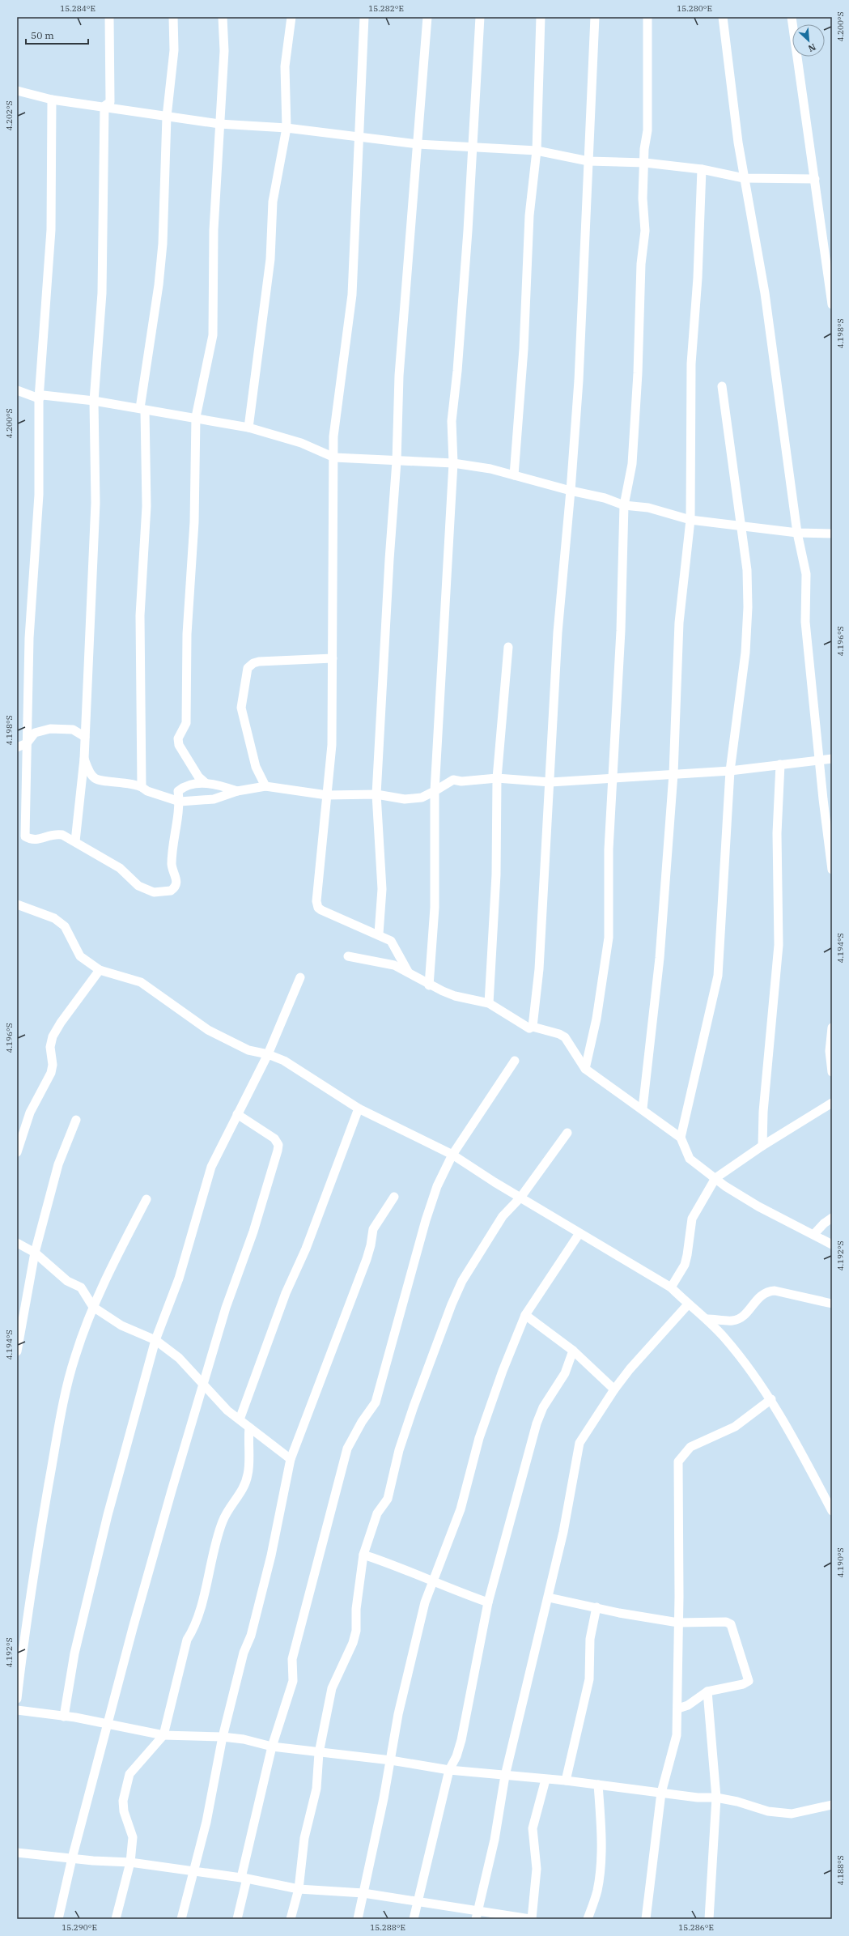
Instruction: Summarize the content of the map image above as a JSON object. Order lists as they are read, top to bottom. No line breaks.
{"scale_bar":"50 m","north":"bottom right","coordinates":["15.284°E","15.282°E","15.280°E","4.200°S","4.202°S","4.198°S","4.196°S","4.194°S","4.192°S","4.190°S","4.188°S","15.290°E","15.288°E","15.286°E"]}
